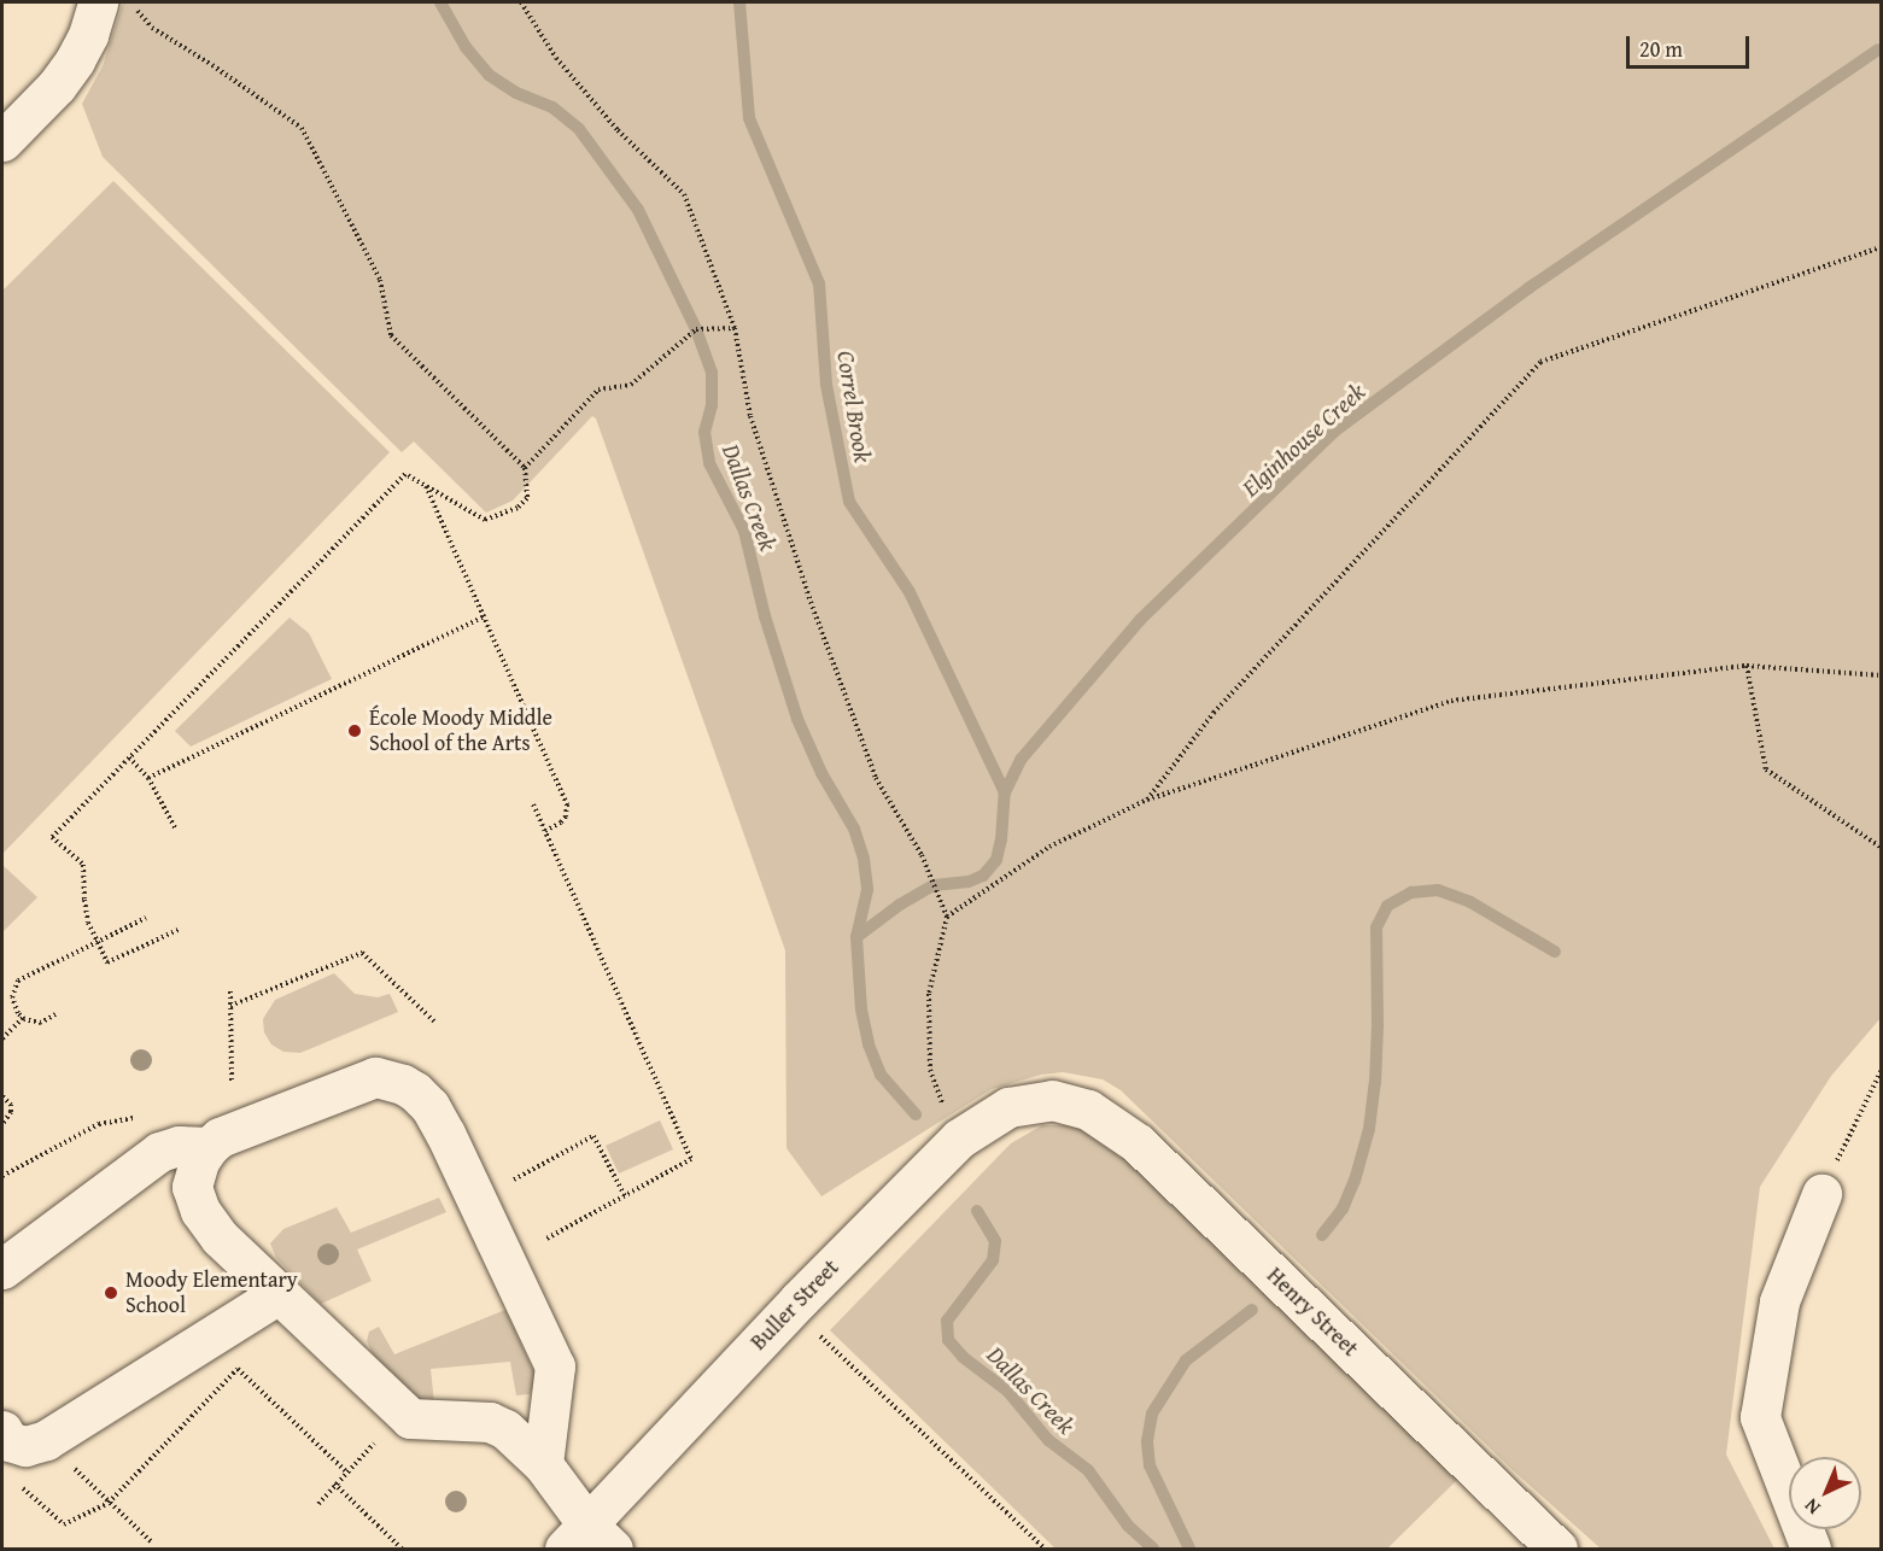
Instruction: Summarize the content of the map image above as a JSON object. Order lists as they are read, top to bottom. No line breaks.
{"streets":{"street":["Buller Street","Henry Street"]},"crossings":[["Buller Street","Henry Street"]],"water":["Correl Brook","Elginhouse Creek","Dallas Creek"],"places":["École Moody Middle School of the Arts","Moody Elementary School"],"scale_bar":"20 m","north":"bottom left"}
